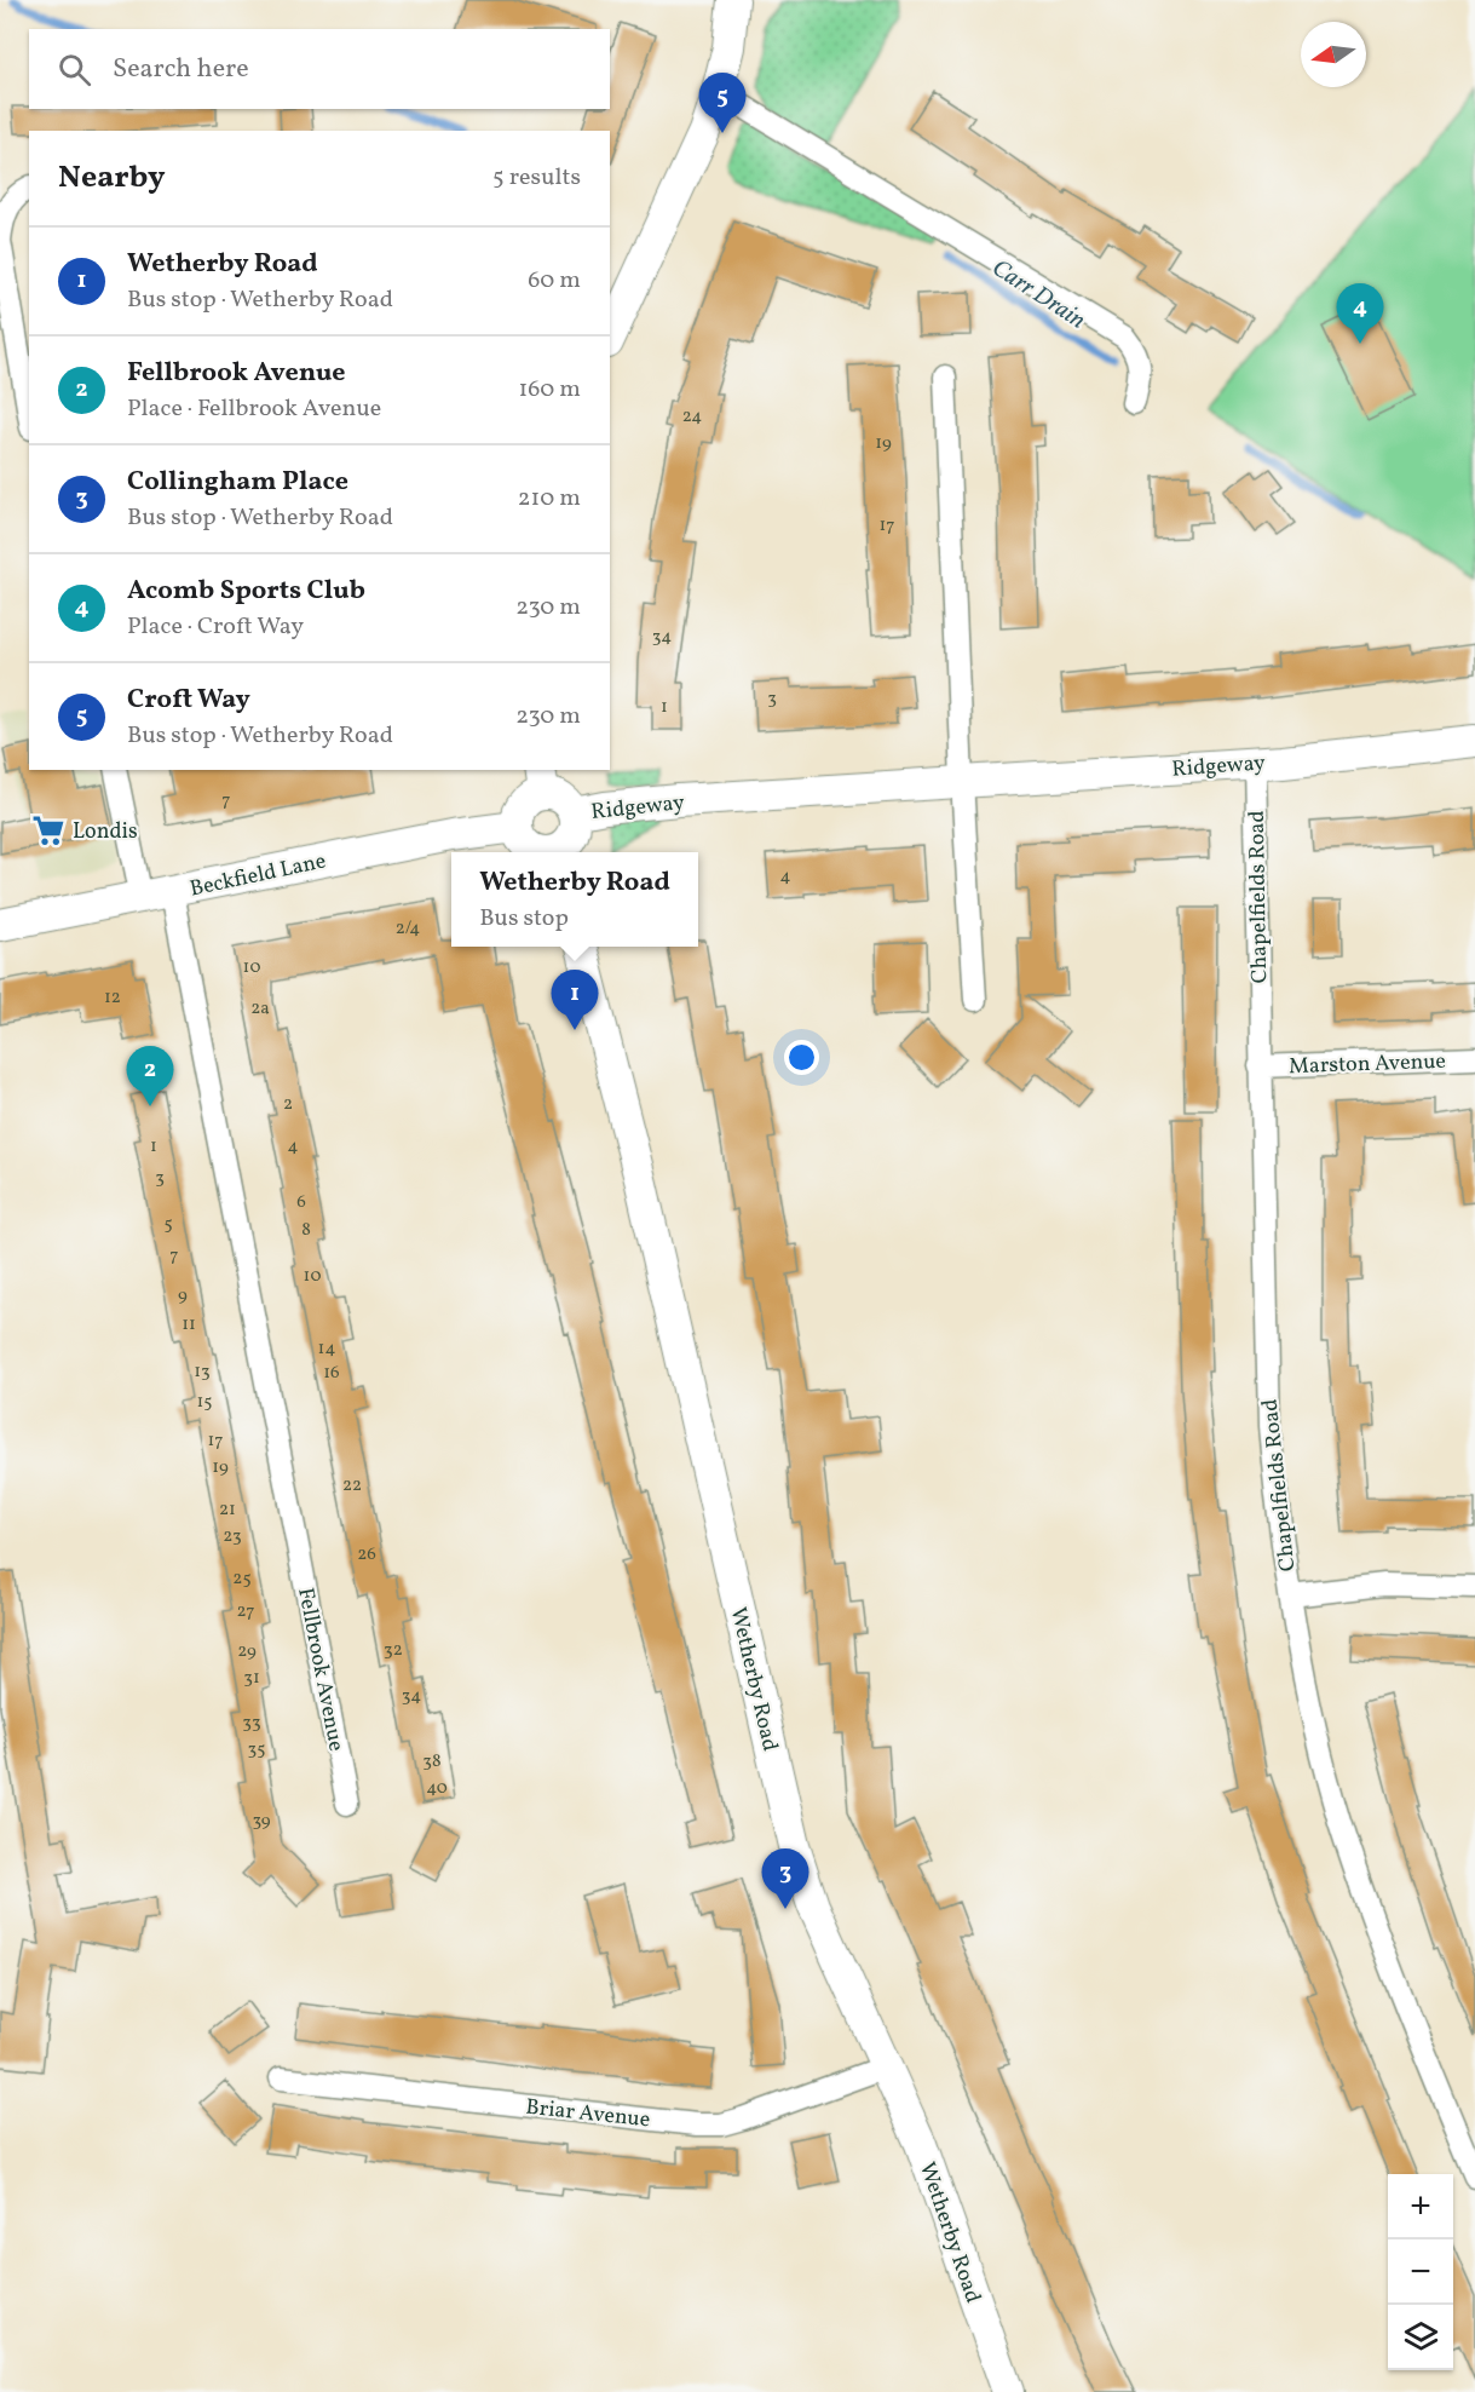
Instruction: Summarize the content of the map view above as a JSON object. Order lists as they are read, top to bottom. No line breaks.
{"streets":{"main road":["Ridgeway","Beckfield Lane","Wetherby Road"],"street":["Chapelfields Road","Marston Avenue","Fellbrook Avenue","Briar Avenue"]},"crossings":[["Ridgeway","Chapelfields Road"],["Beckfield Lane","Fellbrook Avenue"],["Chapelfields Road","Marston Avenue"],["Wetherby Road","Briar Avenue"]],"water":["Carr Drain"],"places":{"supermarket":["Londis"]},"house_numbers":["24","19","17","34","3","1","7","4","2/4","10","12","2a","2","1","4","3","6","5","8","7","10","9","11","14","13","16","15","17","19","22","21","23","26","25","27","32","29","31","34","33","35","38","40","39"],"north":"left","page":{"search":"Search here","pins":["5","4","1","2","3"],"heading":["Nearby","5 results"],"list":[{"mark":"1","name":"Wetherby Road","note":"Bus stop · Wetherby Road","value":"60 m"},{"mark":"2","name":"Fellbrook Avenue","note":"Place · Fellbrook Avenue","value":"160 m"},{"mark":"3","name":"Collingham Place","note":"Bus stop · Wetherby Road","value":"210 m"},{"mark":"4","name":"Acomb Sports Club","note":"Place · Croft Way","value":"230 m"},{"mark":"5","name":"Croft Way","note":"Bus stop · Wetherby Road","value":"230 m"}],"popup":["Wetherby Road","Bus stop"],"map_buttons":["+","−"]}}
